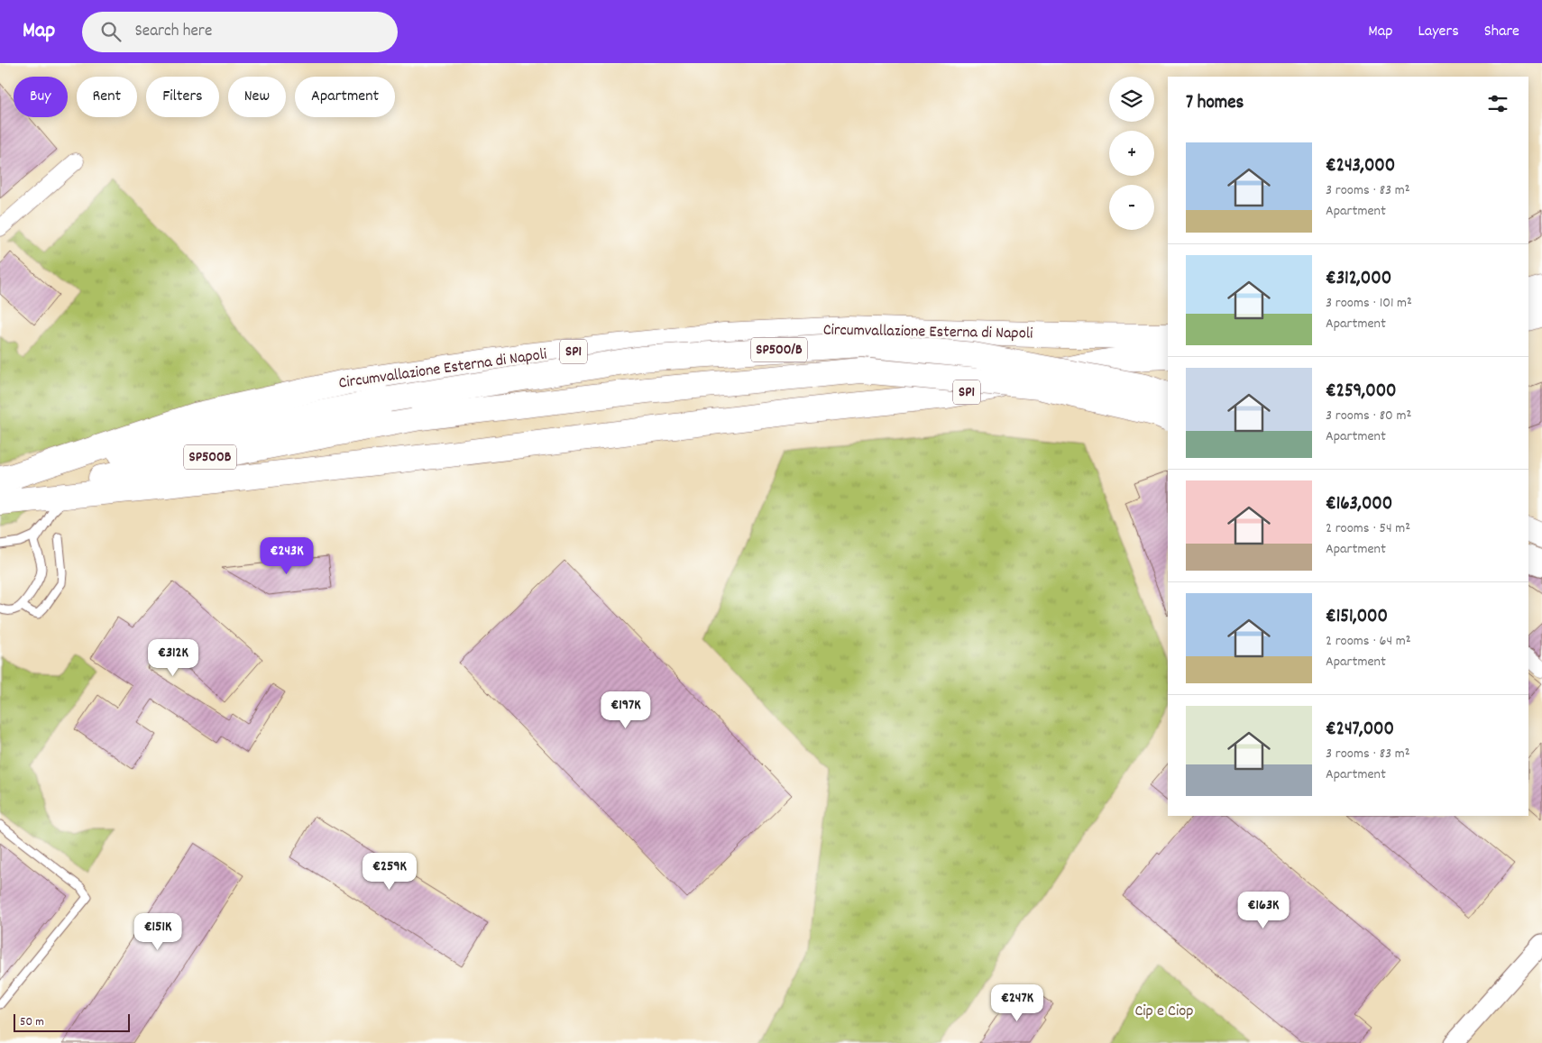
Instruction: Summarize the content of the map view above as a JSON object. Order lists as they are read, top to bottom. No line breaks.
{"streets":{"highway":["Circumvallazione Esterna di Napoli","SP500/B","SP1","SP500B"]},"crossings":[["Circumvallazione Esterna di Napoli","SP500B"],["SP500/B","SP500B"]],"parks":["Cip e Ciop"],"scale_bar":"50 m","page":{"header":"Map","search":"Search here","nav":["Map","Layers","Share"],"map_buttons":["+","−"],"chip":["Buy","Rent","Filters","New","Apartment"],"heading":"7 homes","list":[{"name":"€243,000","note":"3 rooms · 83 m² · Apartment"},{"name":"€312,000","note":"3 rooms · 101 m² · Apartment"},{"name":"€259,000","note":"3 rooms · 80 m² · Apartment"},{"name":"€163,000","note":"2 rooms · 54 m² · Apartment"},{"name":"€151,000","note":"2 rooms · 64 m² · Apartment"},{"name":"€247,000","note":"3 rooms · 83 m² · Apartment"}],"price":["€243K","€312K","€197K","€259K","€163K","€151K","€247K"],"scale":"50 m"}}
